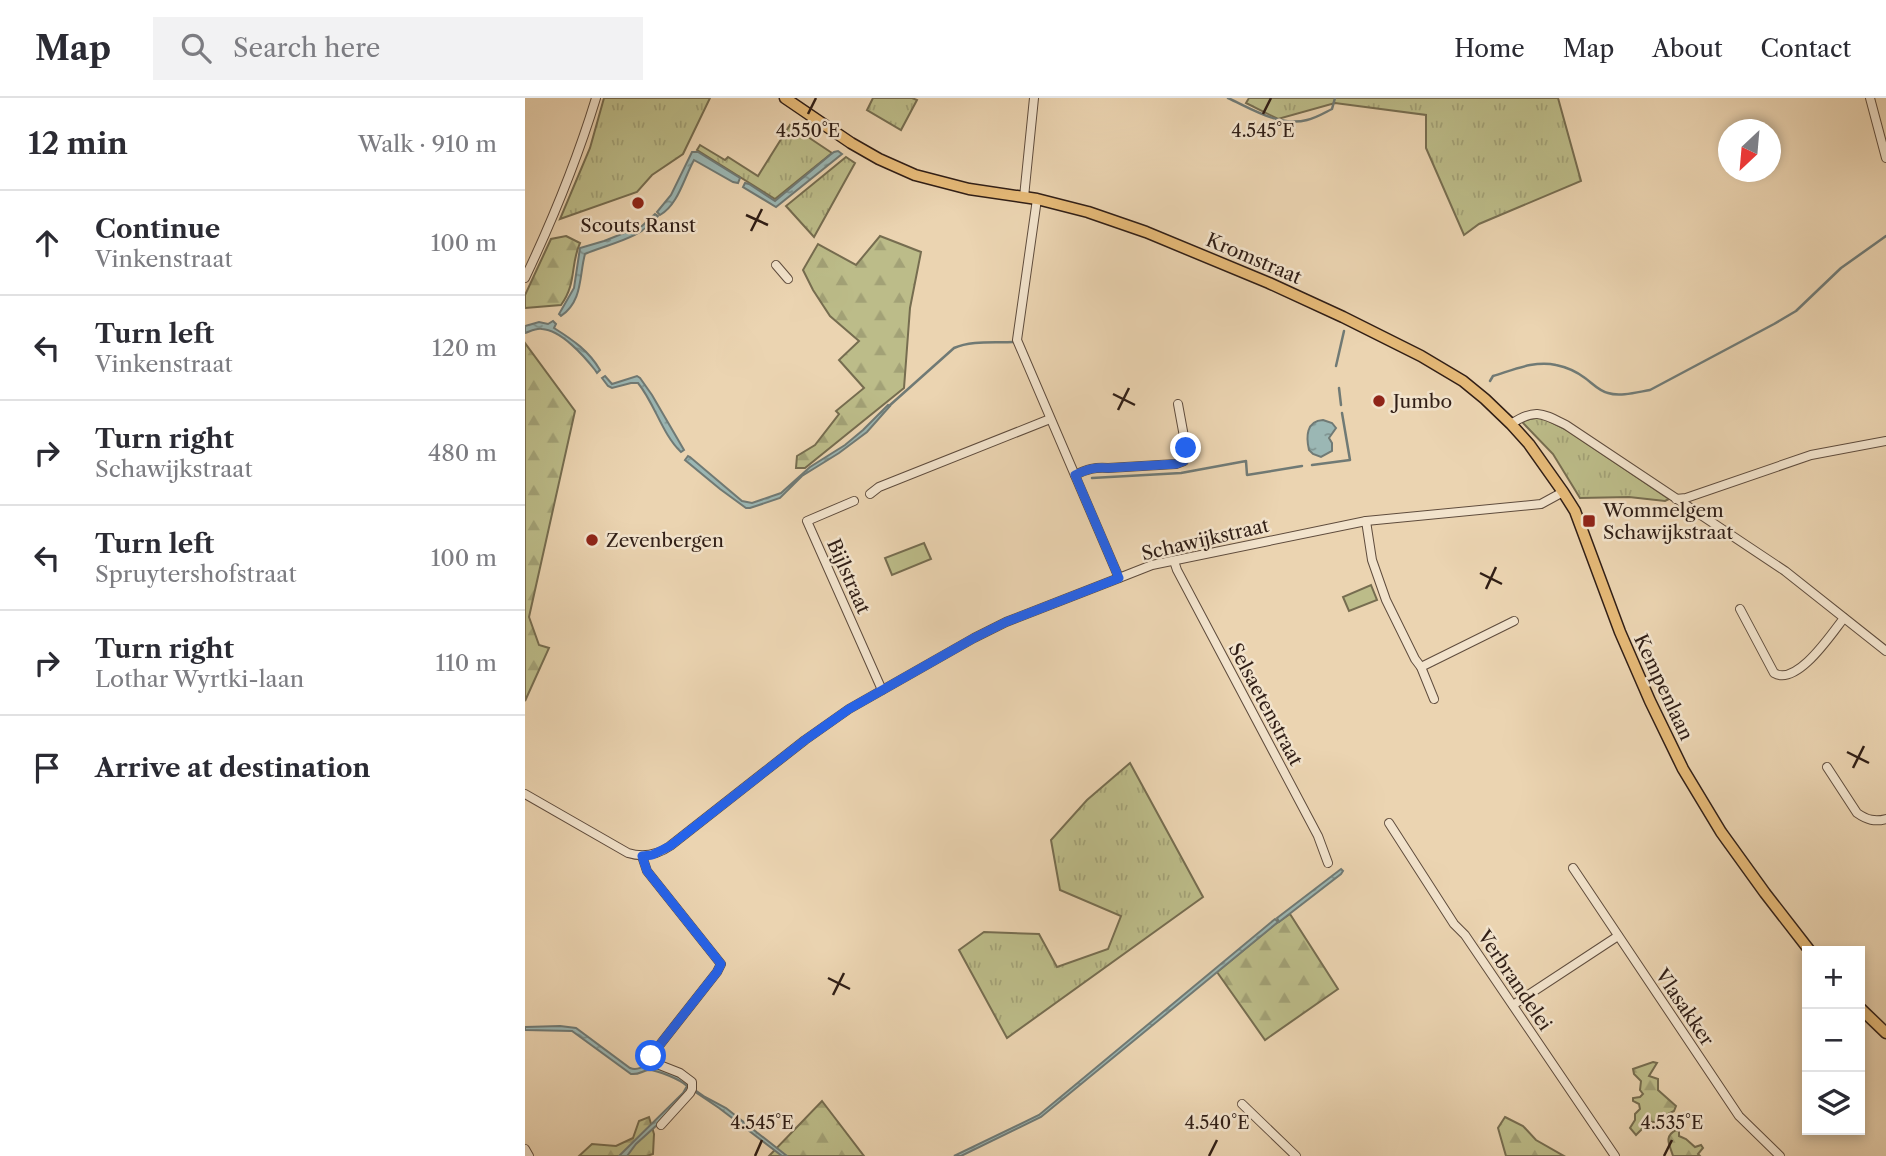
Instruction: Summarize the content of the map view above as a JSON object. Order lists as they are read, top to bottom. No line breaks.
{"streets":{"main road":["Kromstraat","Kempenlaan"],"street":["Schawijkstraat","Bijlstraat","Selsaetenstraat","Verbrandelei","Vlasakker"]},"crossings":[["Kromstraat","Kempenlaan"],["Schawijkstraat","Bijlstraat"],["Schawijkstraat","Kempenlaan"],["Schawijkstraat","Selsaetenstraat"]],"places":{"other":["Scouts Ranst","Jumbo","Zevenbergen"],"transit":["Wommelgem Schawijkstraat"]},"north":"bottom left","page":{"header":"Map","search":"Search here","nav":["Home","Map","About","Contact"],"heading":["12 min","Walk · 910 m"],"list":[["Continue","Vinkenstraat","100 m"],["Turn left","Vinkenstraat","120 m"],["Turn right","Schawijkstraat","480 m"],["Turn left","Spruytershofstraat","100 m"],["Turn right","Lothar Wyrtki-laan","110 m"],"Arrive at destination"],"map_buttons":["+","−"]},"coordinates":["4.550°E","4.545°E","4.540°E","4.535°E"]}
